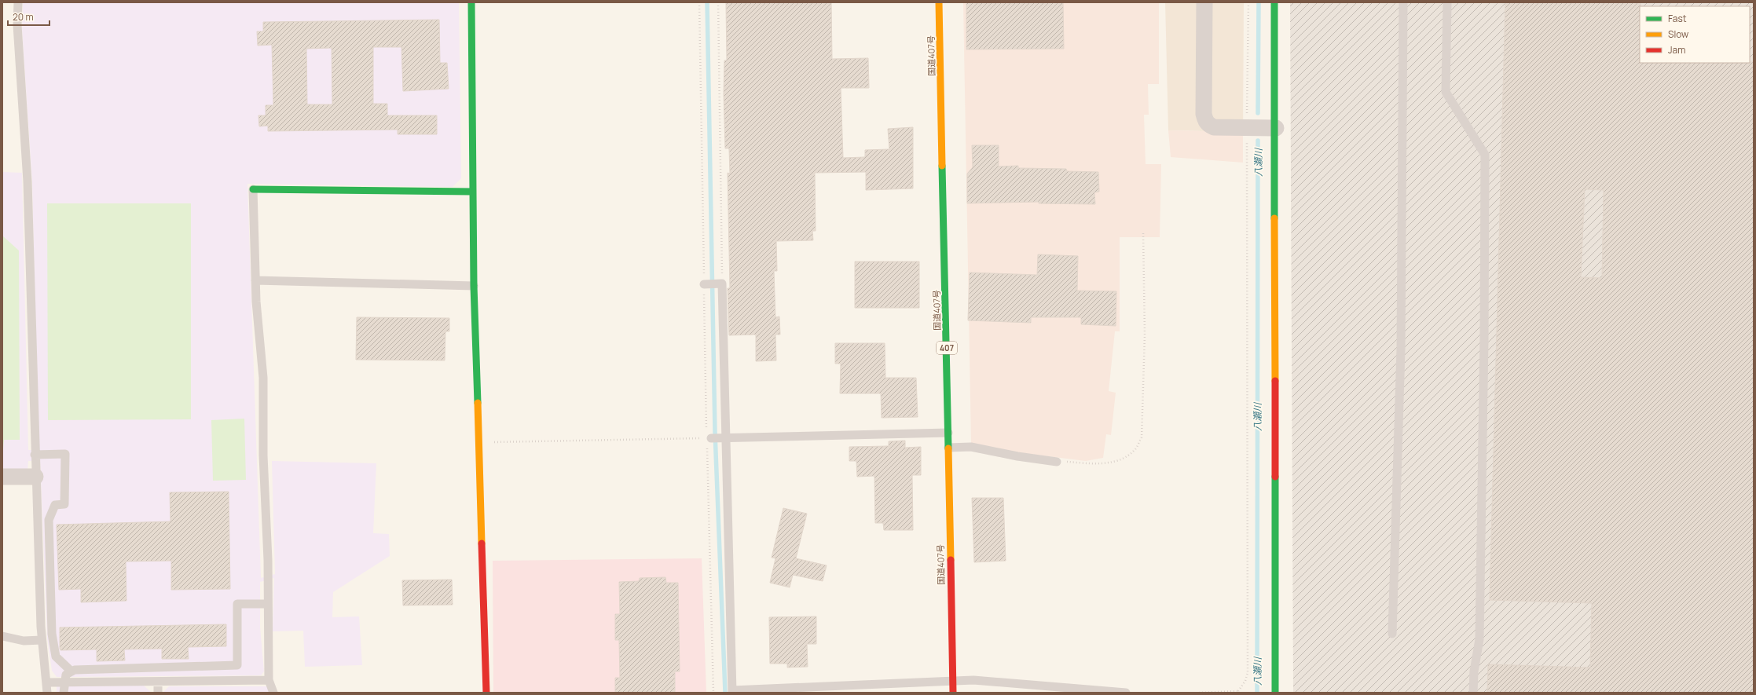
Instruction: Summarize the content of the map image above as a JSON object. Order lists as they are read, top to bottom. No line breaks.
{"streets":{"main road":["国道407号","407"]},"water":["八瀬川"],"legend":["Fast","Slow","Jam"],"scale_bar":"20 m"}
